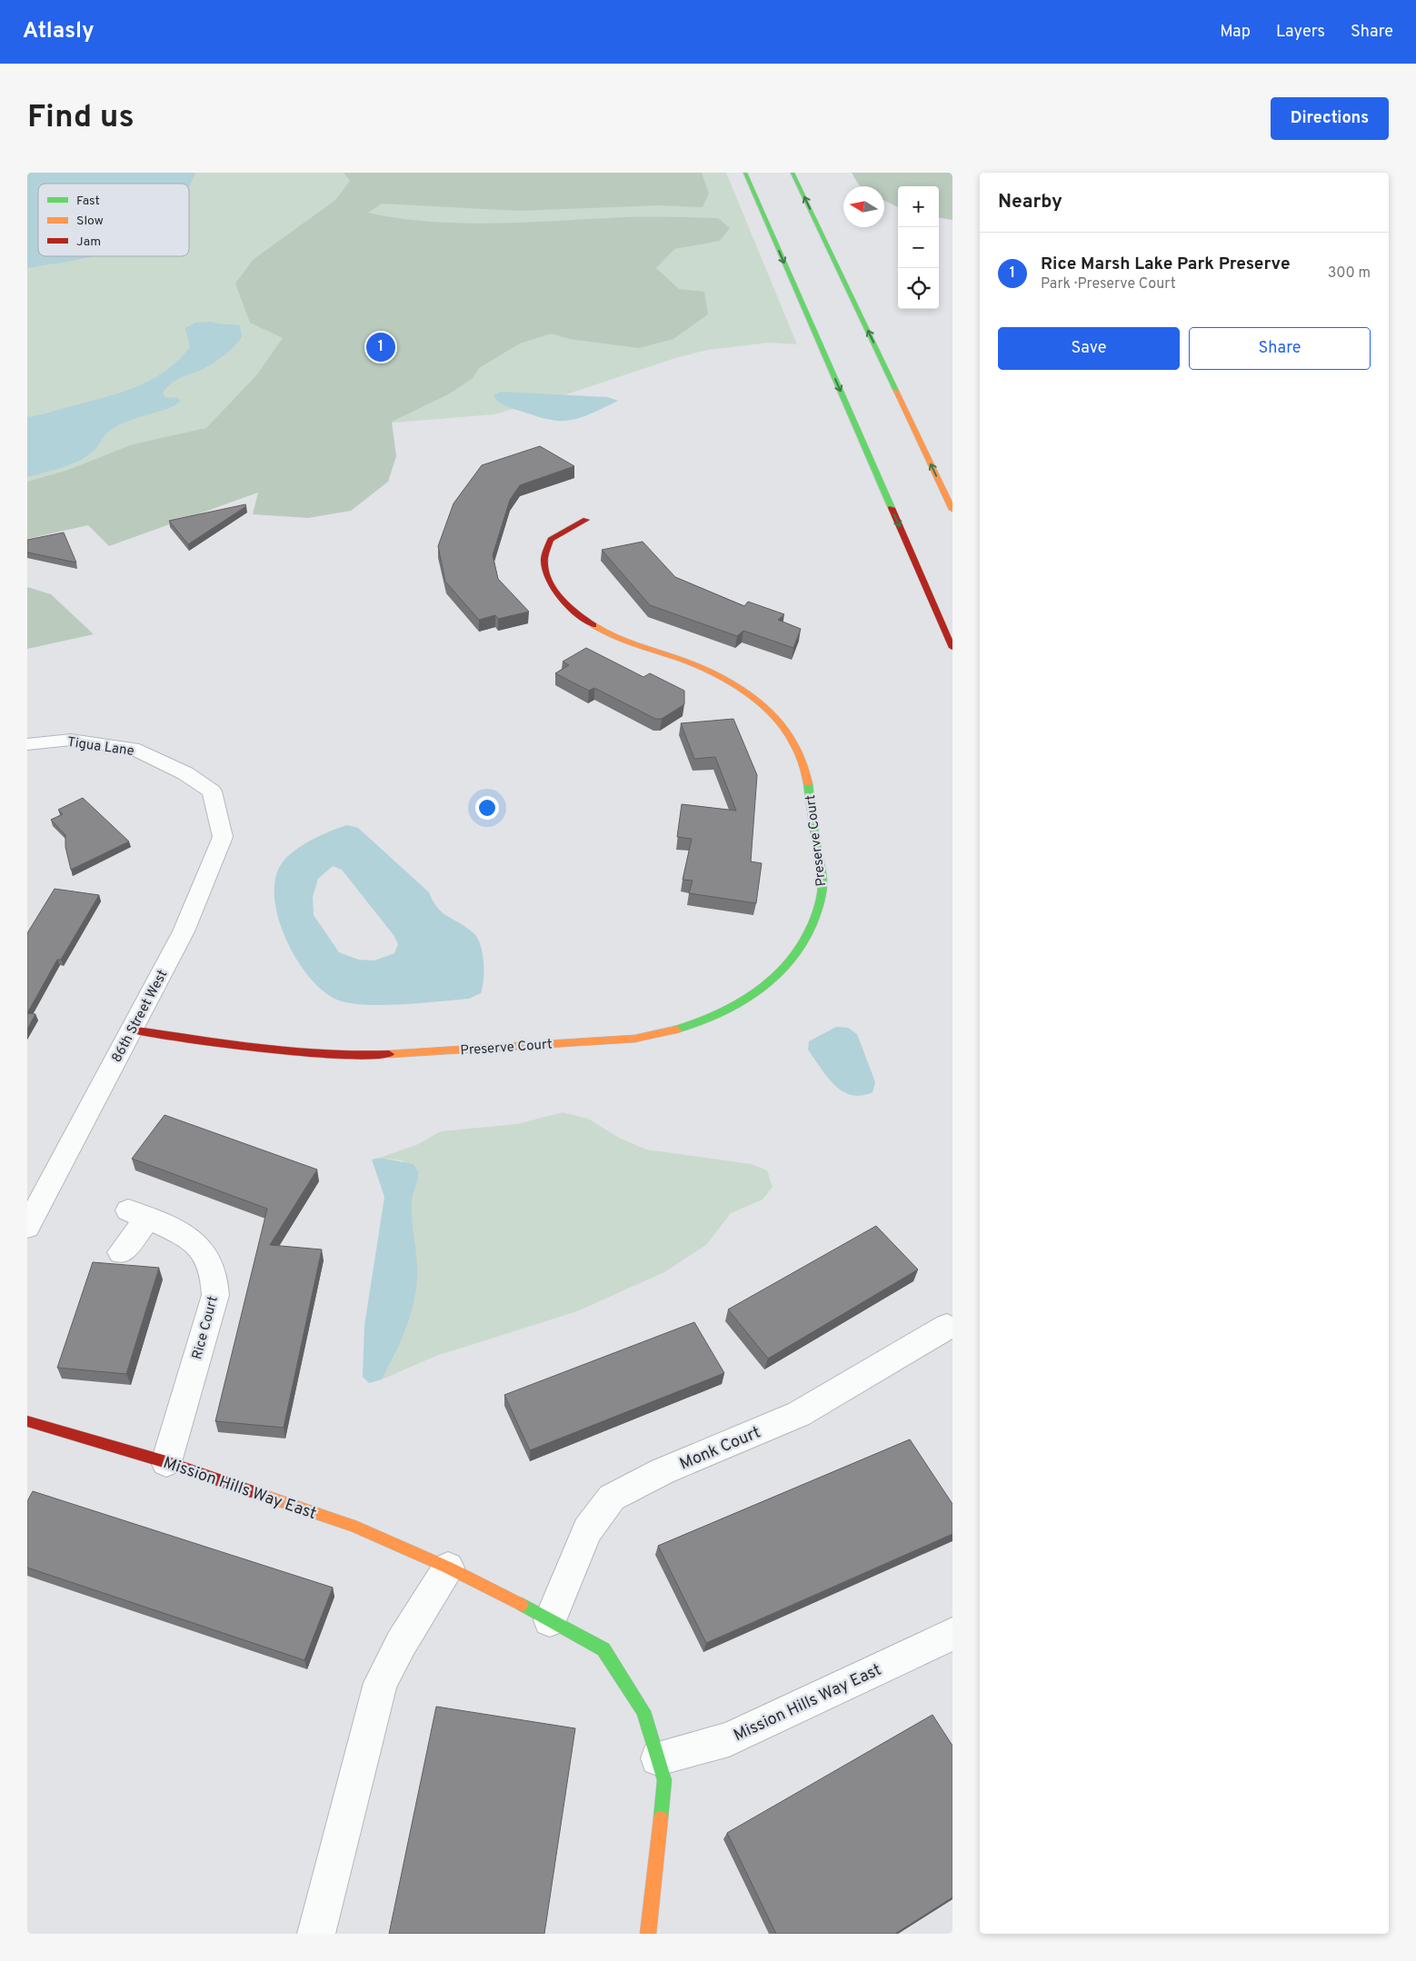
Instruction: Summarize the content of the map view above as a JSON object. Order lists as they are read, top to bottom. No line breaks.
{"streets":{"main road":["Preserve Court","Mission Hills Way East"],"street":["Tigua Lane","86th Street West","Rice Court","Monk Court"]},"crossings":[["Tigua Lane","86th Street West"],["Preserve Court","86th Street West"],["Rice Court","Mission Hills Way East"],["Monk Court","Mission Hills Way East"]],"legend":["Fast","Slow","Jam"],"north":"left","page":{"header":"Atlasly","nav":["Map","Layers","Share"],"buttons":["Directions",["Save","Share"]],"title":"Find us","heading":"Nearby","map_buttons":["+","−"],"list":[{"mark":"1","name":"Rice Marsh Lake Park Preserve","note":"Park · Preserve Court","value":"300 m"}],"pins":"1"}}
